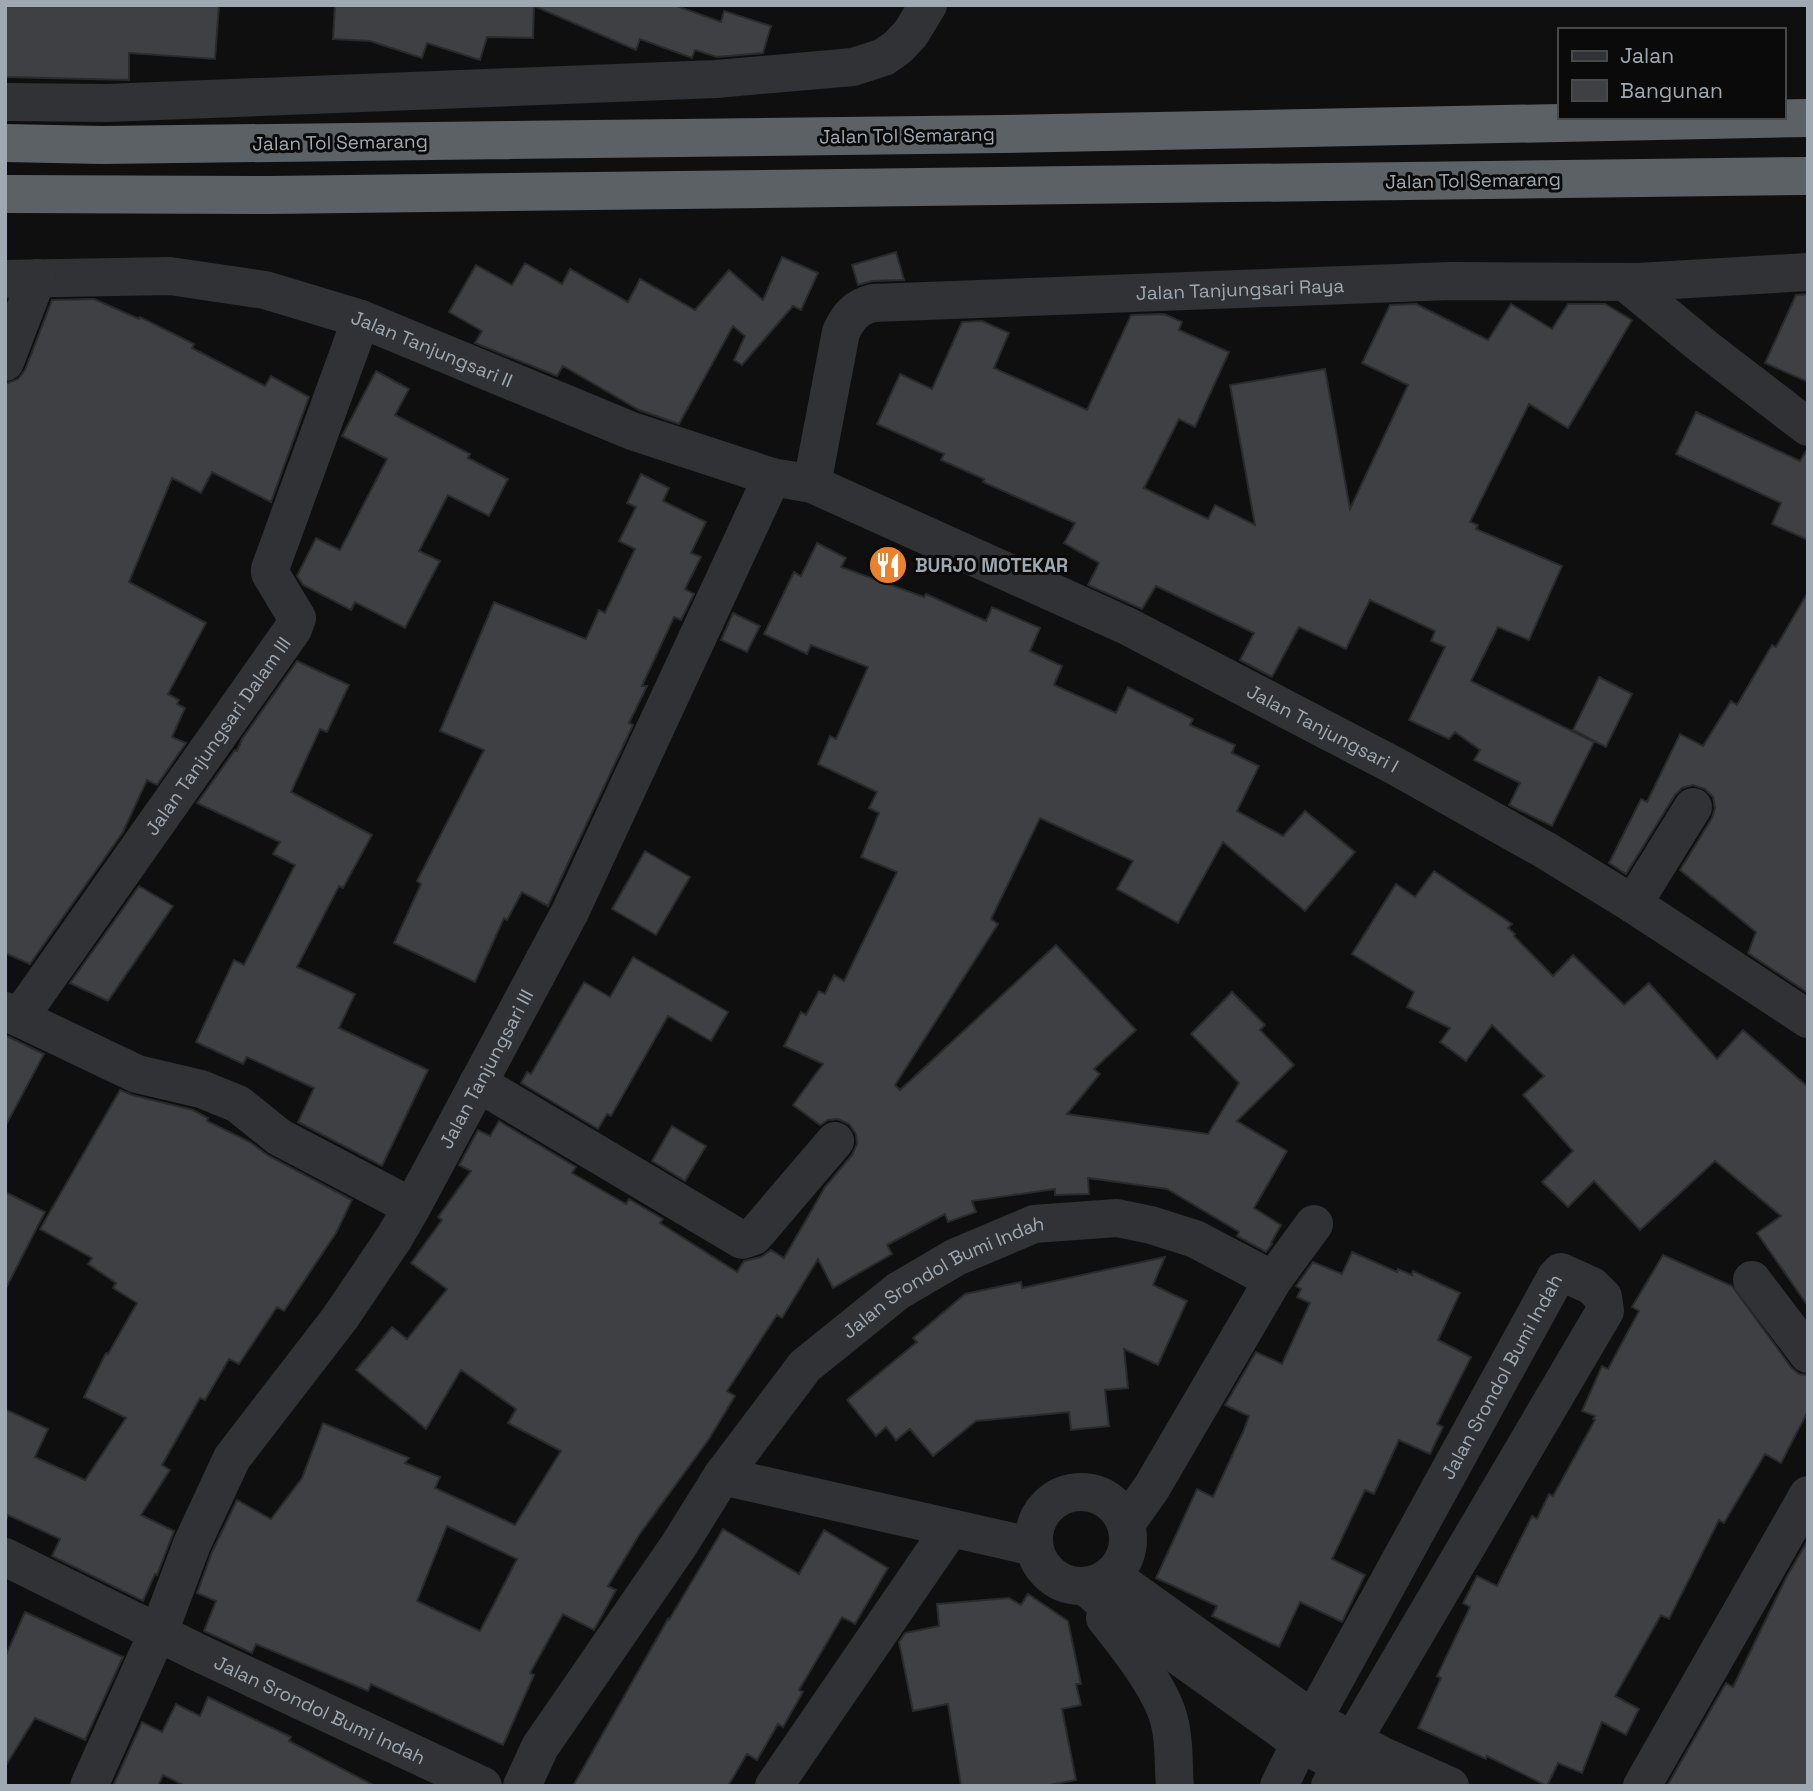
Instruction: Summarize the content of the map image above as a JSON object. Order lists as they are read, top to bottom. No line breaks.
{"streets":{"highway":["Jalan Tol Semarang"],"street":["Jalan Tanjungsari Raya","Jalan Tanjungsari II","Jalan Tanjungsari I","Jalan Tanjungsari Dalam III","Jalan Tanjungsari III","Jalan Srondol Bumi Indah"]},"crossings":[["Jalan Tanjungsari Raya","Jalan Tanjungsari II"],["Jalan Tanjungsari Raya","Jalan Tanjungsari I"],["Jalan Tanjungsari II","Jalan Tanjungsari I"],["Jalan Tanjungsari II","Jalan Tanjungsari Dalam III"],["Jalan Tanjungsari II","Jalan Tanjungsari III"],["Jalan Tanjungsari Dalam III","Jalan Tanjungsari III"],["Jalan Tanjungsari III","Jalan Srondol Bumi Indah"]],"places":{"restaurant":["BURJO MOTEKAR"]},"legend":["Jalan","Bangunan"]}
